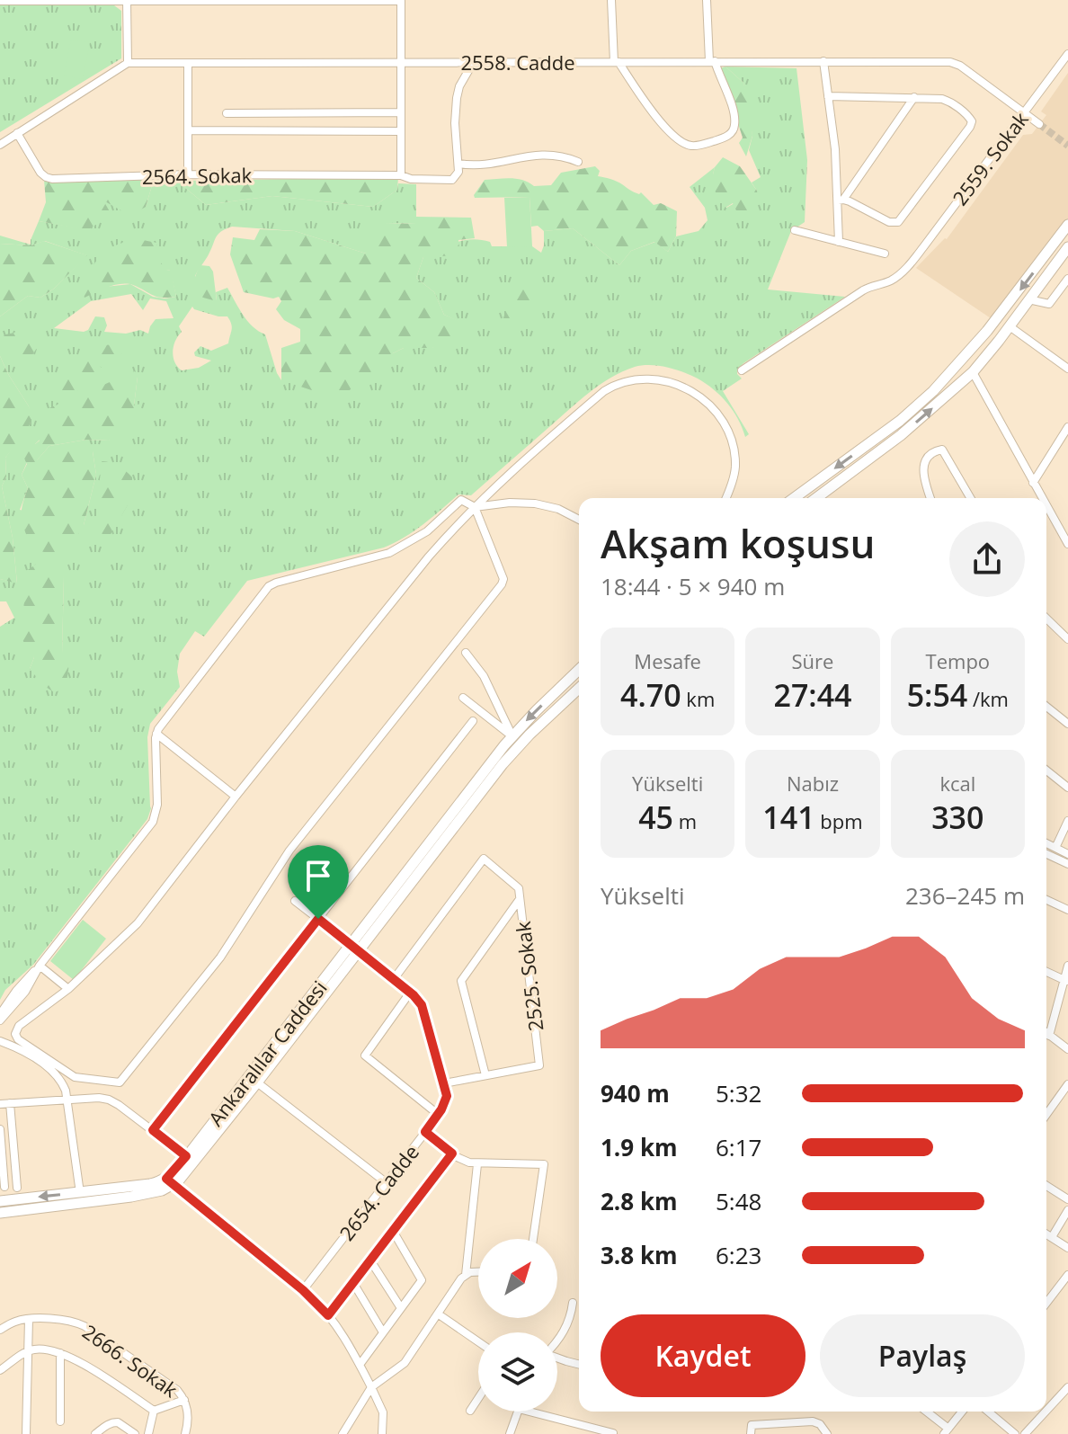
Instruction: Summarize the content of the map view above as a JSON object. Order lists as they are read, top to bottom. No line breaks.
{"streets":{"main road":["Ankaralılar Caddesi"],"street":["2558. Cadde","2559. Sokak","2564. Sokak","2525. Sokak","2654. Cadde","2666. Sokak"]},"crossings":[["2558. Cadde","2559. Sokak"],["2525. Sokak","2654. Cadde"],["Ankaralılar Caddesi","2654. Cadde"]],"north":"top right","page":{"heading":["Akşam koşusu","18:44 · 5 × 940 m"],"stats":[["Mesafe","4.70 km"],["Süre","27:44"],["Tempo","5:54 /km"],["Yükselti","45 m"],["Nabız","141 bpm"],["kcal","330"]],"chart":["Yükselti","236–245 m"],"list":[{"name":"940 m","note":"5:32"},{"name":"1.9 km","note":"6:17"},{"name":"2.8 km","note":"5:48"},{"name":"3.8 km","note":"6:23"}],"buttons":["Kaydet","Paylaş"]}}
